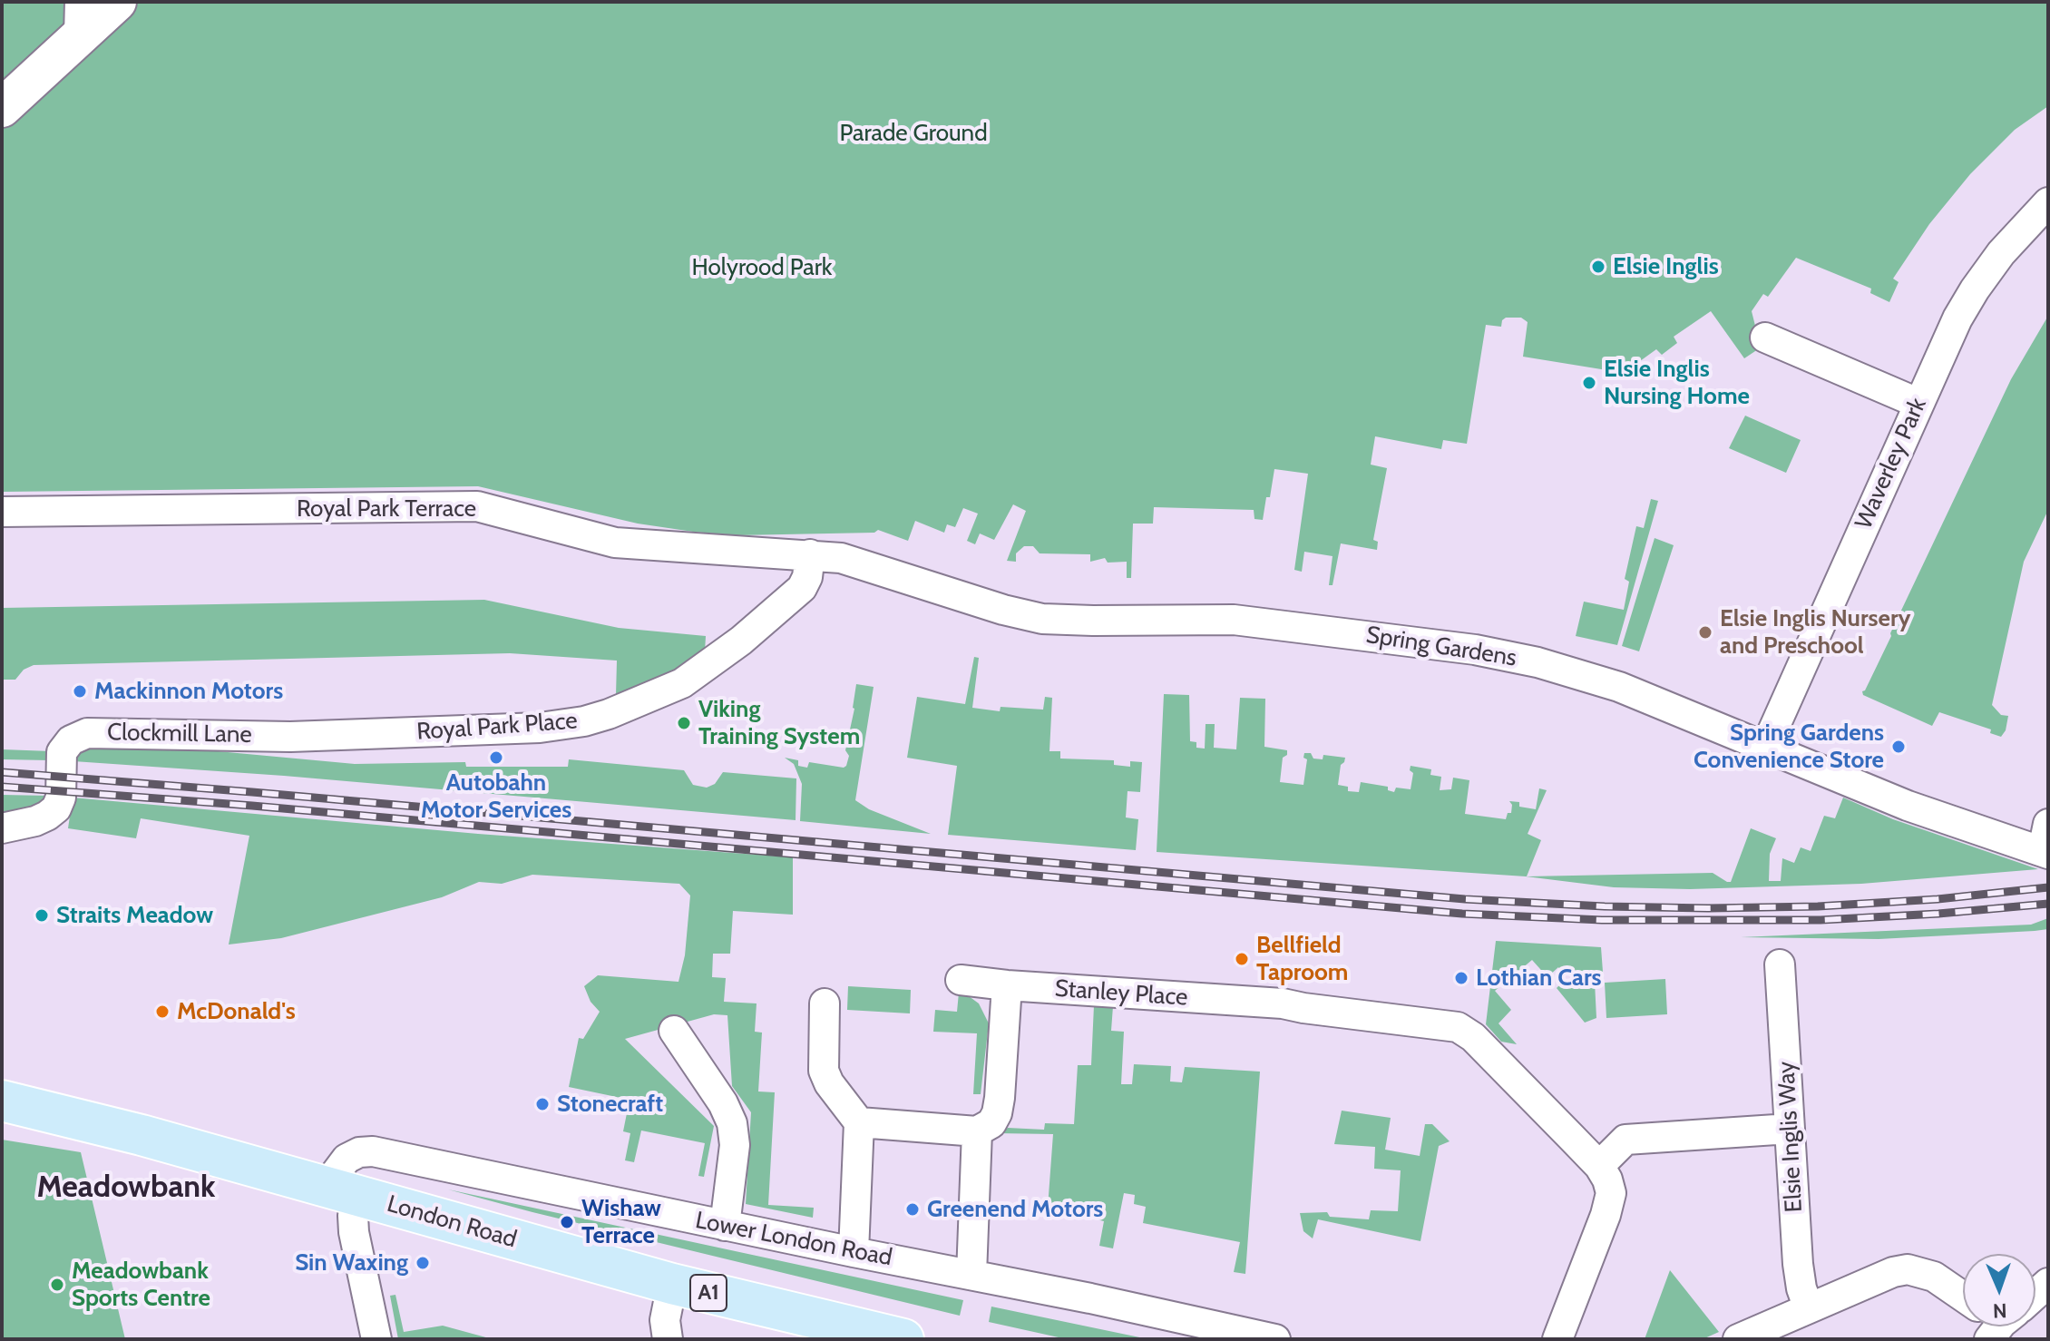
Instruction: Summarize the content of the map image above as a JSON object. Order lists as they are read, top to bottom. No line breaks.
{"streets":{"main road":["London Road","A1"],"street":["Waverley Park","Royal Park Terrace","Spring Gardens","Royal Park Place","Clockmill Lane","Stanley Place","Elsie Inglis Way","Lower London Road"]},"crossings":[["Waverley Park","Spring Gardens"],["Royal Park Terrace","Spring Gardens"],["Royal Park Terrace","Royal Park Place"],["Spring Gardens","Royal Park Place"],["Royal Park Place","Clockmill Lane"],["London Road","Lower London Road"]],"districts":["Meadowbank"],"parks":["Parade Ground","Holyrood Park"],"places":["Elsie Inglis","Elsie Inglis Nursing Home","Elsie Inglis Nursery and Preschool","Mackinnon Motors","Viking Training System","Spring Gardens Convenience Store","Autobahn Motor Services","Straits Meadow","Bellfield Taproom","Lothian Cars","McDonald's","Stonecraft","Greenend Motors","Wishaw Terrace","Sin Waxing","Meadowbank Sports Centre"],"north":"bottom"}
